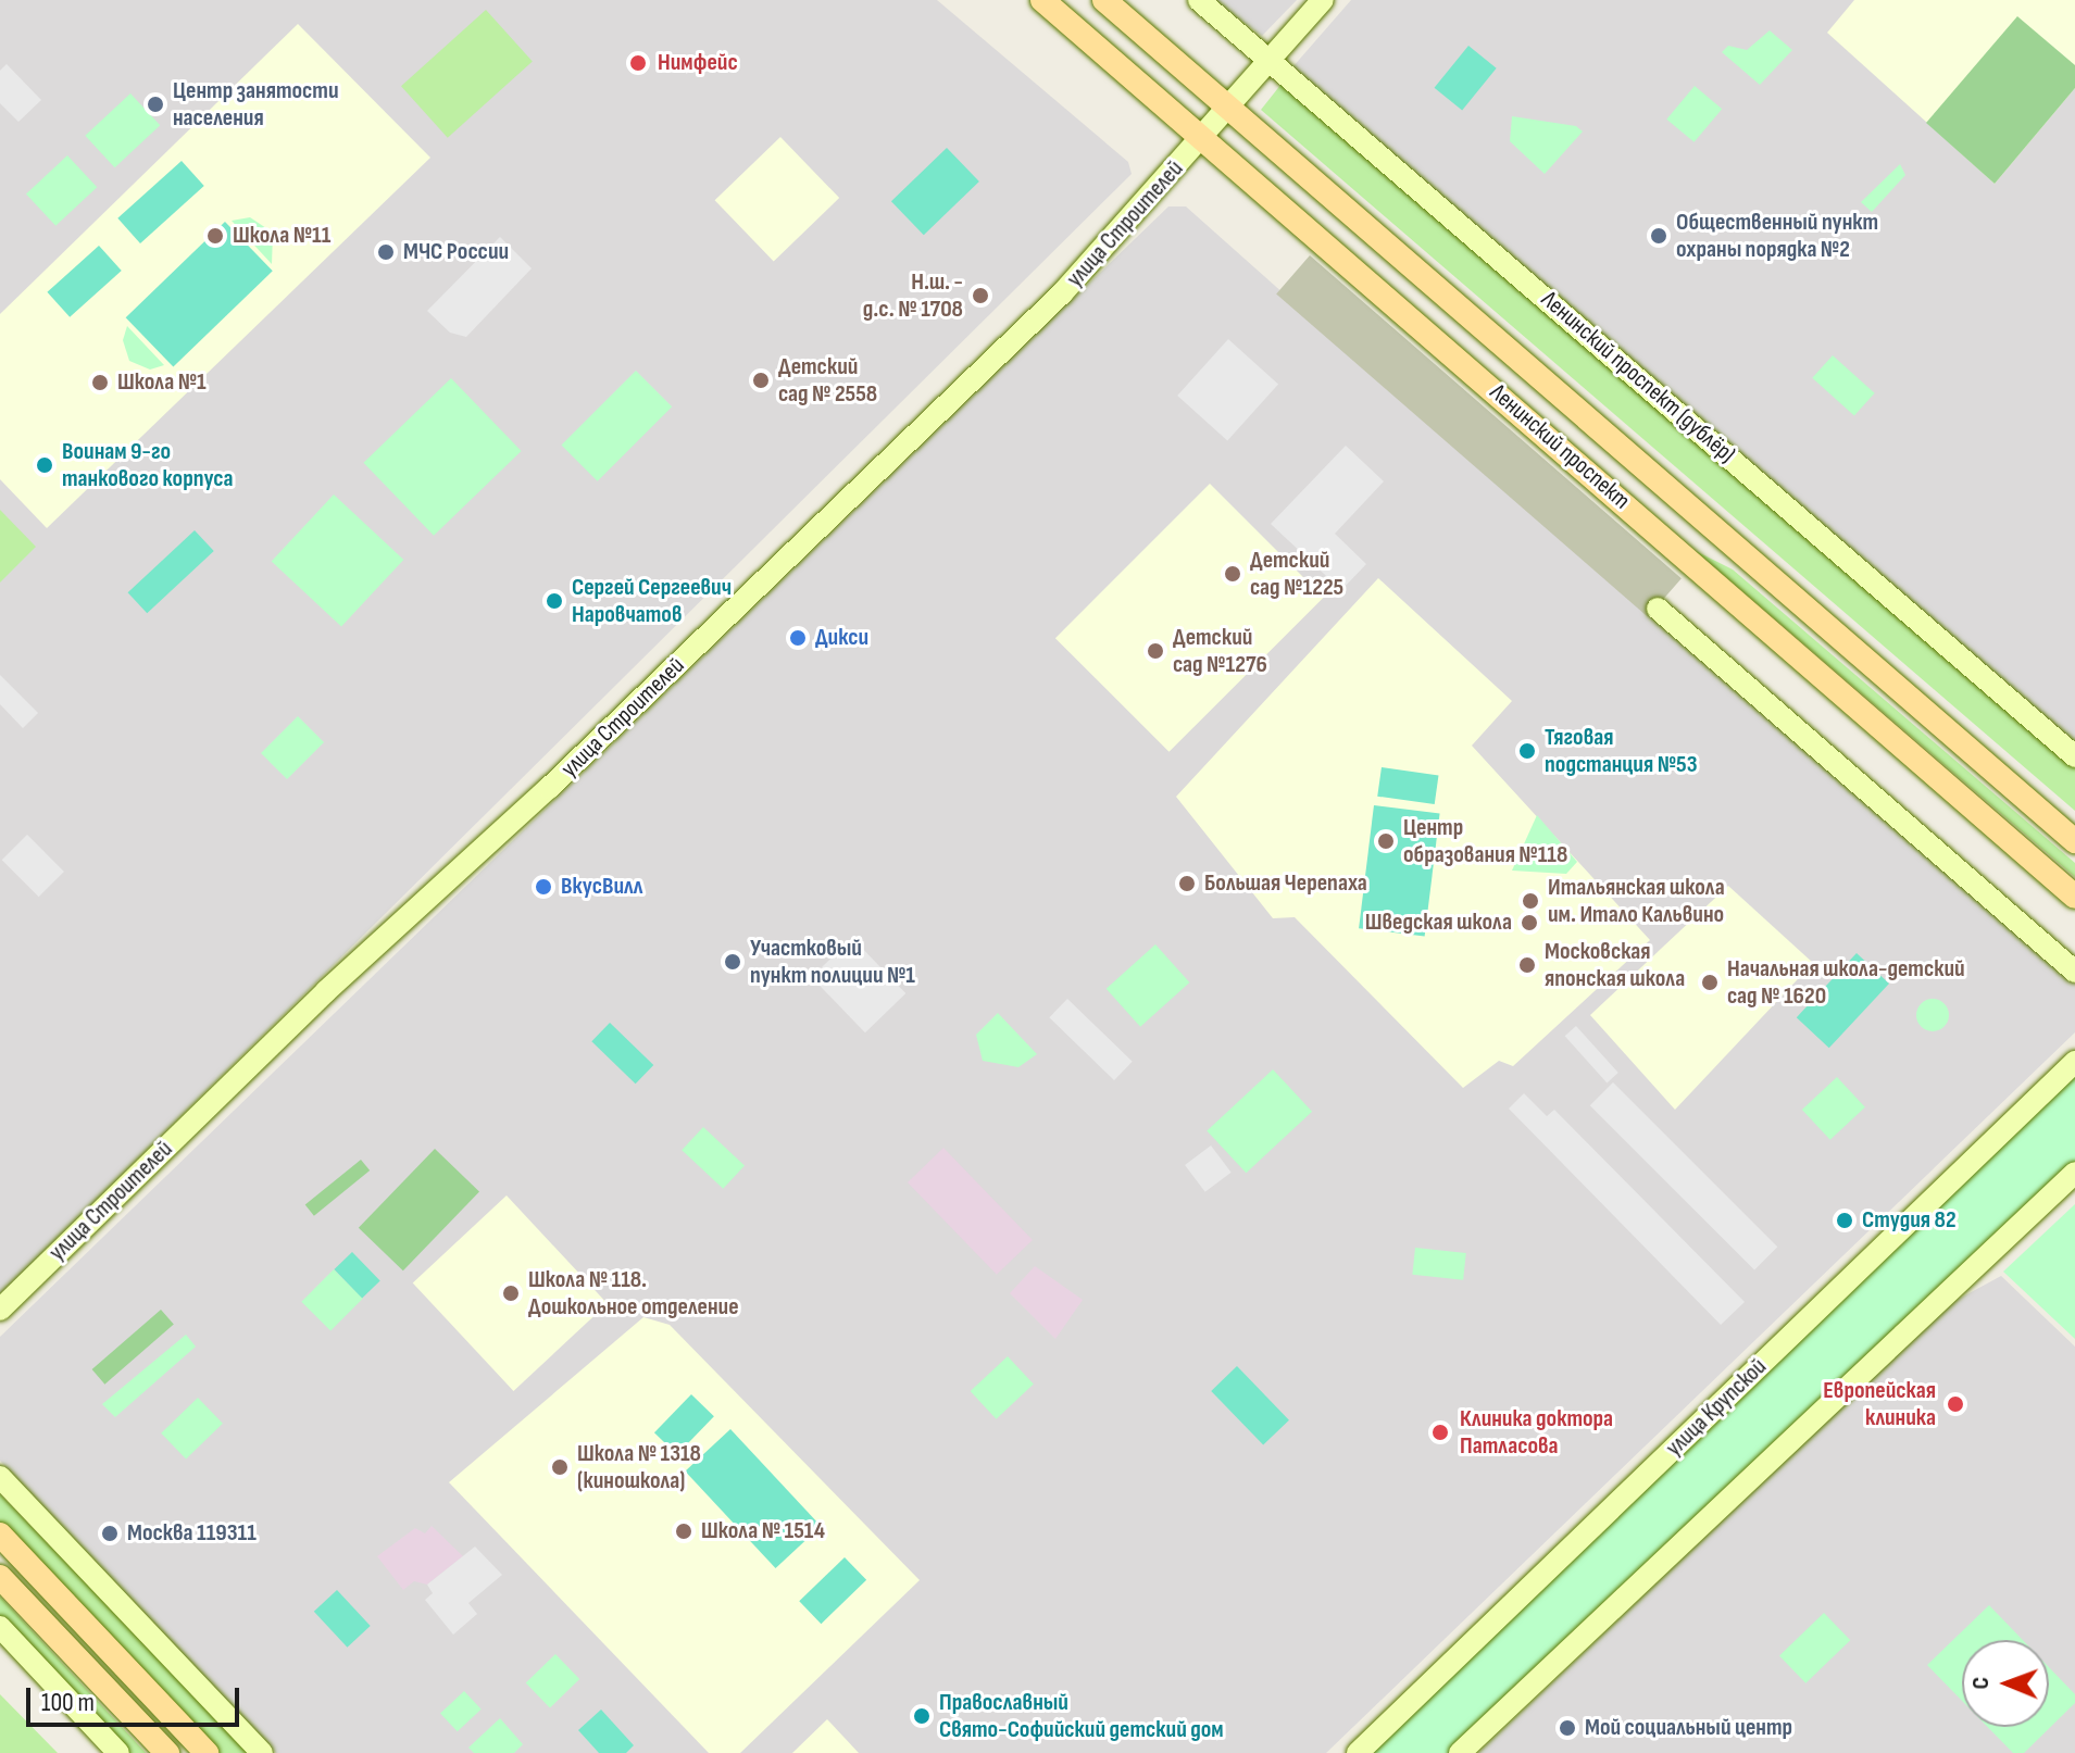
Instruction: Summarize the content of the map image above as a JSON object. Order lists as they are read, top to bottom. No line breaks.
{"streets":{"main road":["Ленинский проспект"],"street":["улица Строителей","Ленинский проспект (дублёр)","улица Крупской"]},"crossings":[["улица Строителей","Ленинский проспект (дублёр)"],["улица Строителей","Ленинский проспект"]],"places":["Нимфейс","Центр занятости населения","Школа №11","Общественный пункт охраны порядка №2","МЧС России","Н.ш. - д.с. № 1708","Детский сад № 2558","Школа №1","Воинам 9-го танкового корпуса","Детский сад №1225","Сергей Сергеевич Наровчатов","Дикси","Детский сад №1276","Тяговая подстанция №53","Центр образования №118","Большая Черепаха","ВкусВилл","Итальянская школа им. Итало Кальвино","Шведская школа","Участковый пункт полиции №1","Московская японская школа","Начальная школа-детский сад № 1620","Студия 82","Школа № 118. Дошкольное отделение","Европейская клиника","Клиника доктора Патласова","Школа № 1318 (киношкола)","Школа № 1514","Москва 119311","Православный Свято-Софийский детский дом","Мой социальный центр"],"scale_bar":"100 m","north":"left"}
